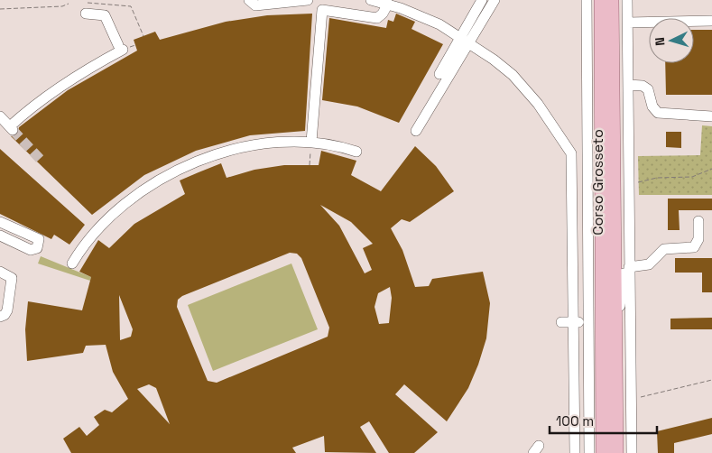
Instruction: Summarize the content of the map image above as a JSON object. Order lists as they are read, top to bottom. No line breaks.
{"streets":{"main road":["Corso Grosseto"]},"scale_bar":"100 m","north":"left"}
